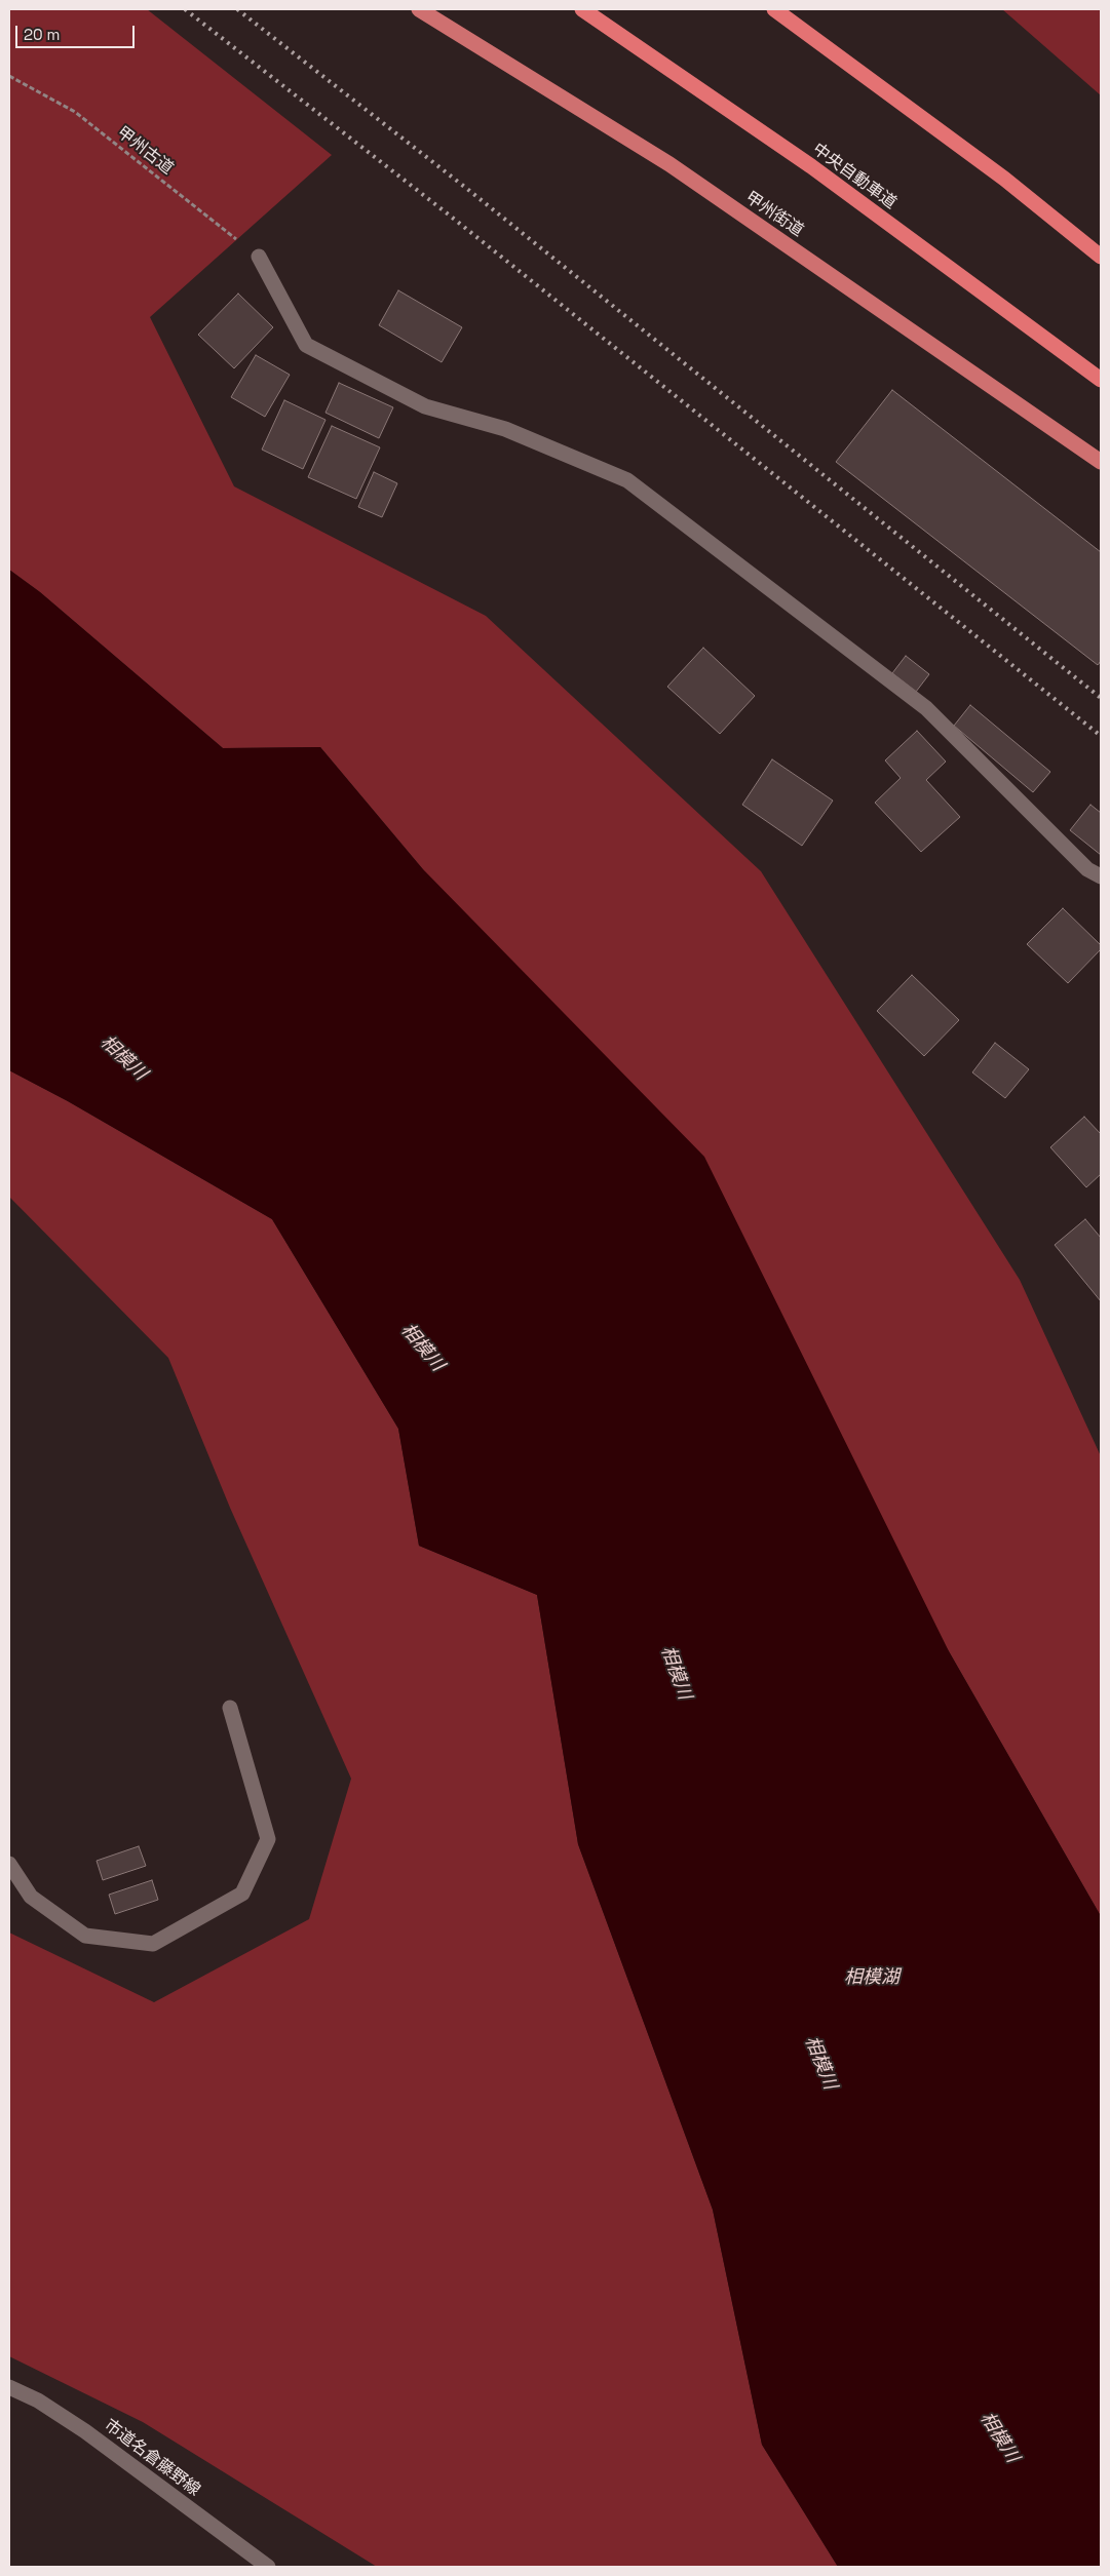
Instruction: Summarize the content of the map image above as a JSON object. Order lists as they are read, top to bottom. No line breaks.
{"streets":{"highway":["中央自動車道","甲州街道"],"street":["市道名倉藤野線"],"path":["甲州古道"]},"water":["相模川","相模湖"],"scale_bar":"20 m"}
